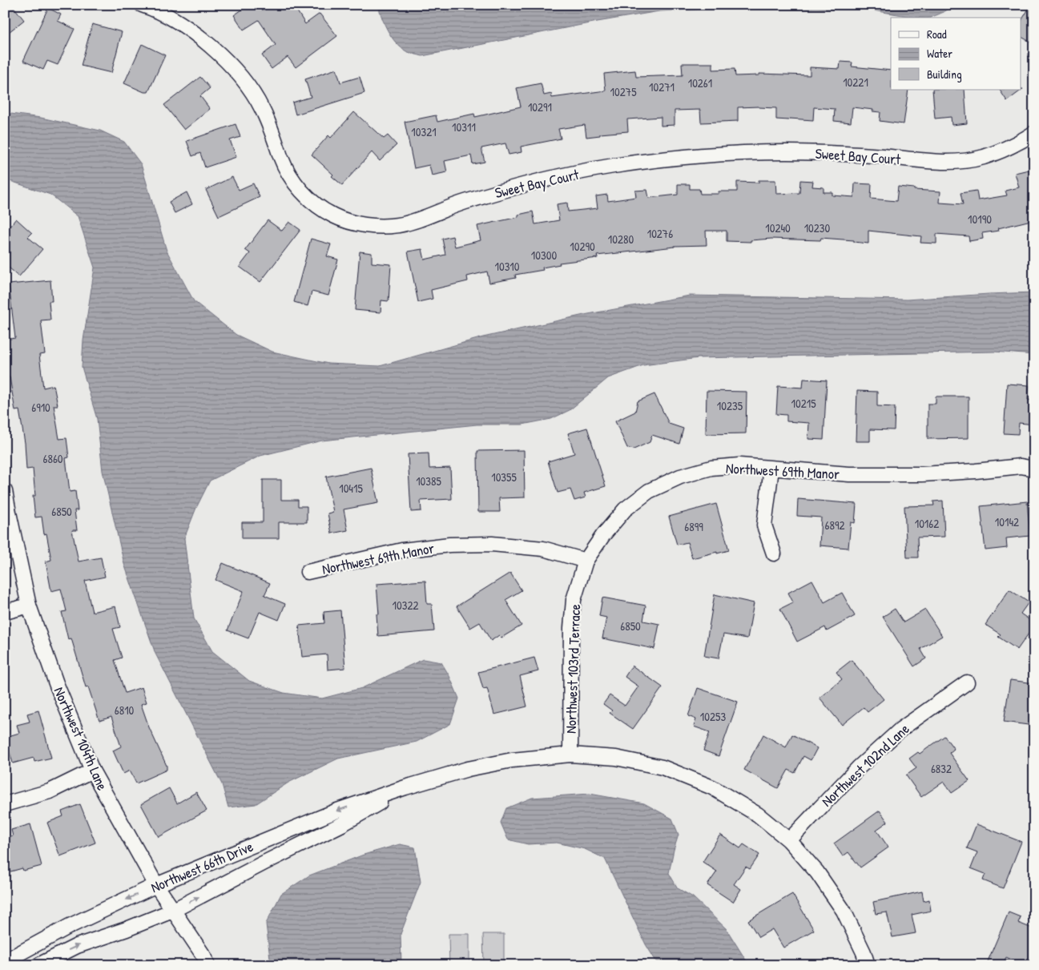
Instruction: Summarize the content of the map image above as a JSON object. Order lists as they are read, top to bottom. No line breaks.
{"streets":{"street":["Sweet Bay Court","Northwest 69th Manor","Northwest 103rd Terrace","Northwest 104th Lane","Northwest 102nd Lane","Northwest 66th Drive"]},"crossings":[["Northwest 69th Manor","Northwest 103rd Terrace"],["Northwest 103rd Terrace","Northwest 66th Drive"],["Northwest 104th Lane","Northwest 66th Drive"],["Northwest 102nd Lane","Northwest 66th Drive"]],"house_numbers":["10221","10261","10271","10275","10291","10311","10321","10190","10240","10230","10276","10280","10290","10300","10310","10215","10235","6910","6860","10355","10385","10415","6850","10142","10162","6892","6899","10322","6850","6810","10253","6832"],"legend":["Road","Water","Building"]}
